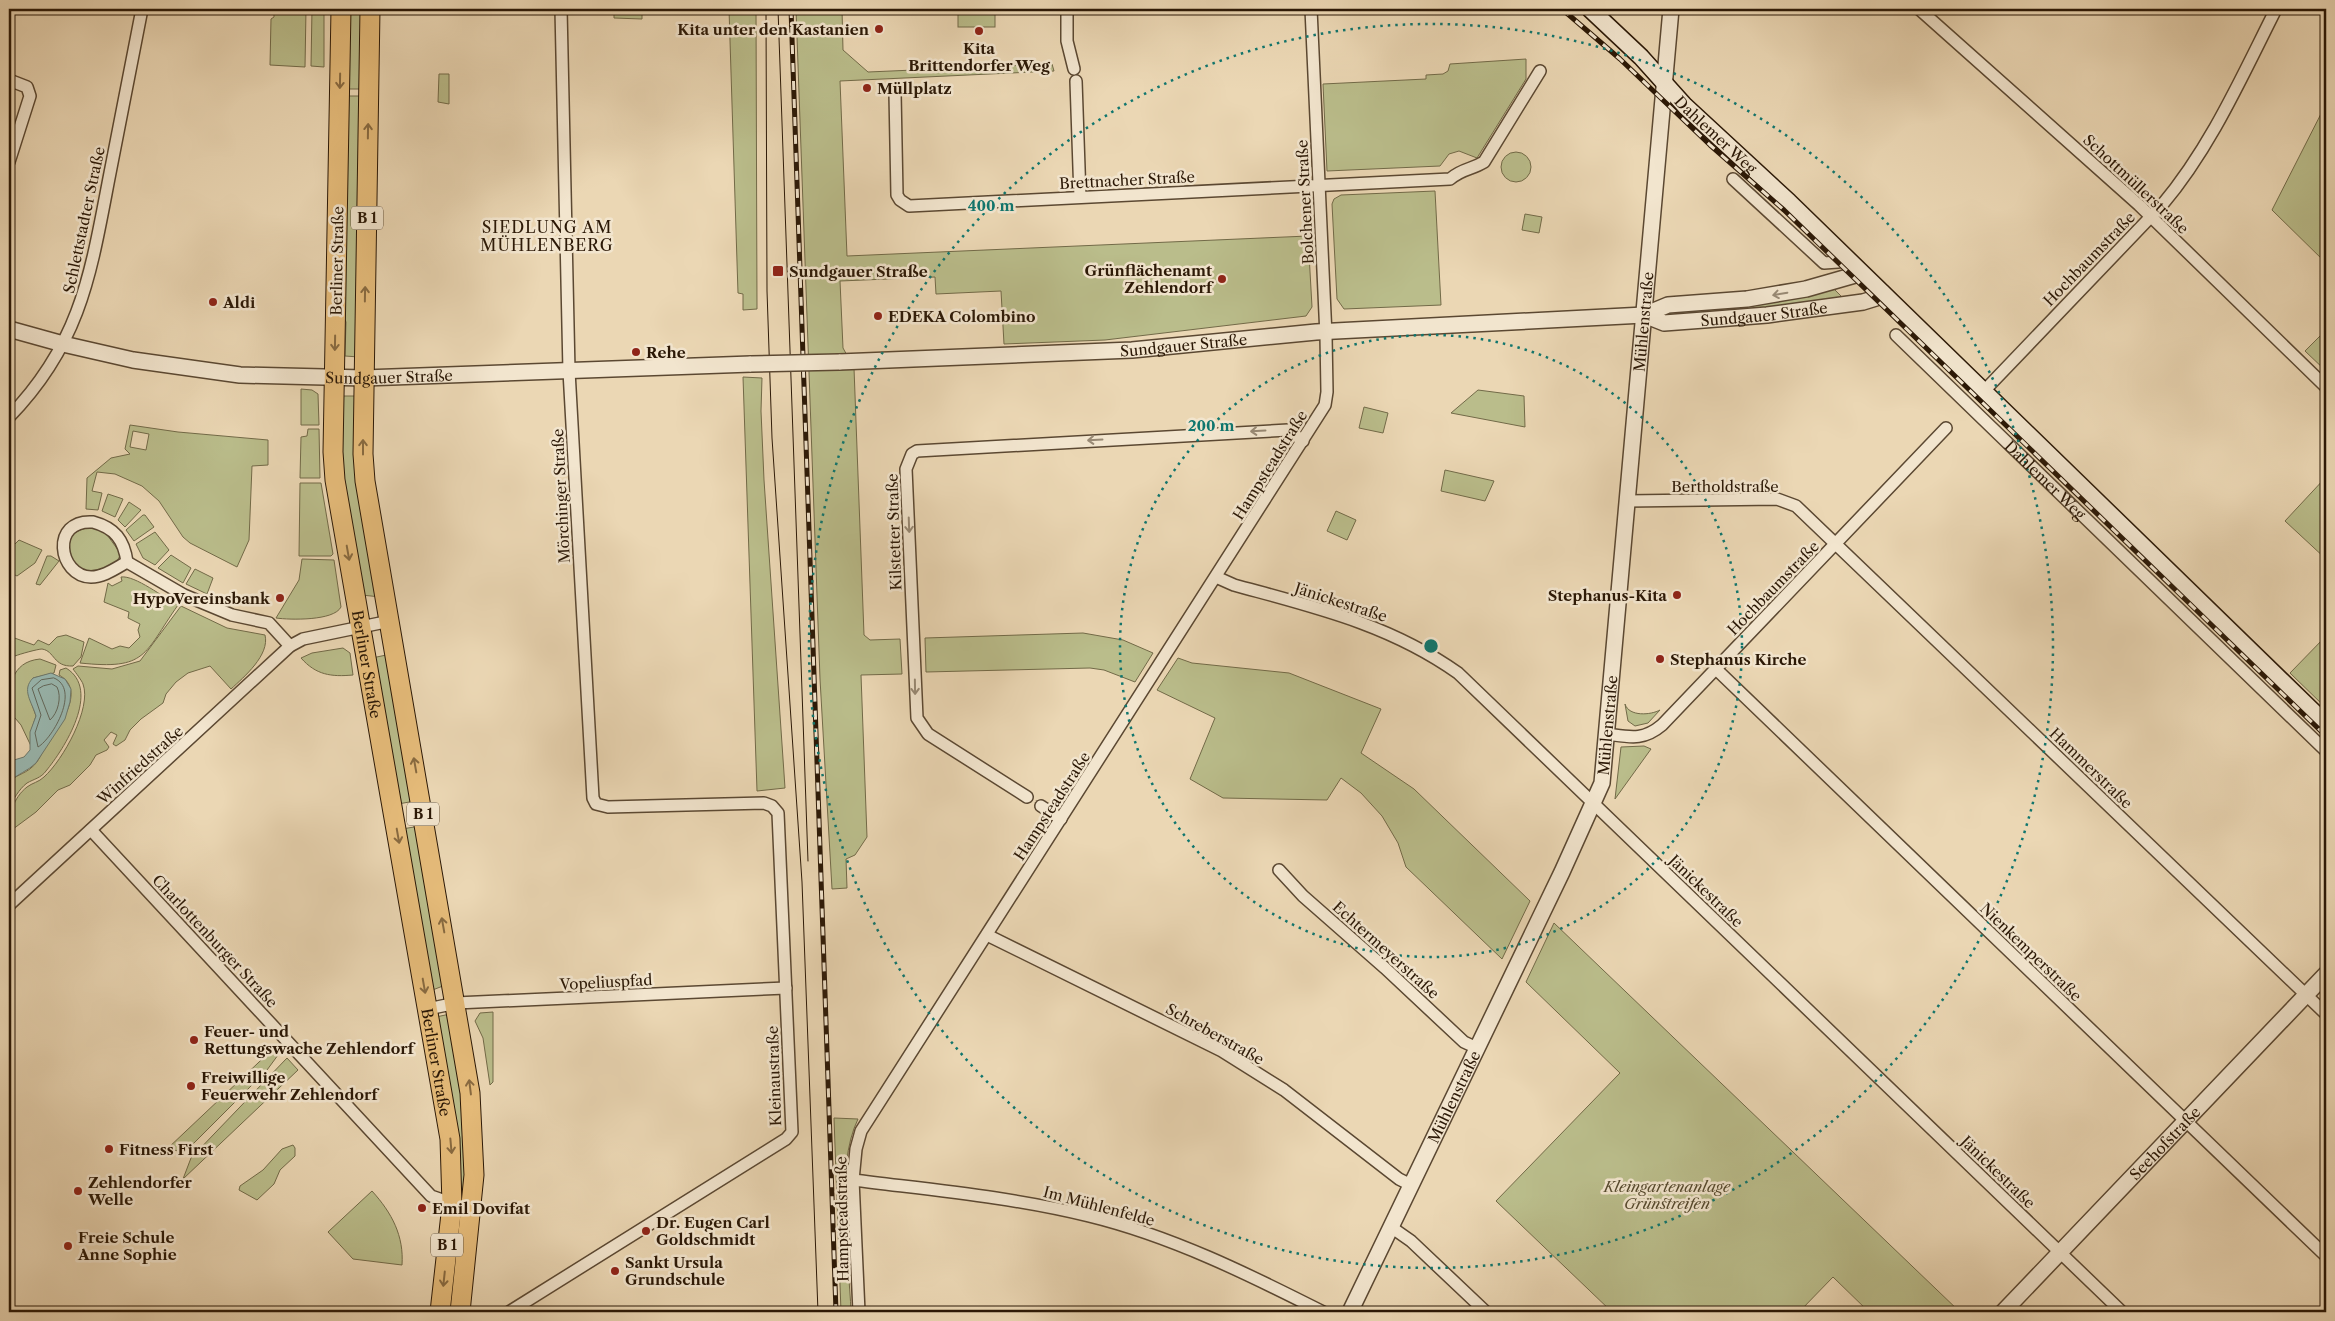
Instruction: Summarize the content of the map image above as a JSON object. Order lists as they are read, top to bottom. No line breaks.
{"streets":{"main road":["Dahlemer Weg","B 1","Berliner Straße"],"street":["Brettnacher Straße","Schottmüllerstraße","Bolchener Straße","Schlettstadter Straße","Hochbaumstraße","Sundgauer Straße","Mühlenstraße","Hampsteadstraße","Bertholdstraße","Mörchinger Straße","Kilstetter Straße","Jänickestraße","Winfriedstraße","Hammerstraße","Charlottenburger Straße","Echtermeyerstraße","Nienkemperstraße","Vopeliuspfad","Schreberstraße","Kleinaustraße","Seehofstraße","Im Mühlenfelde"]},"crossings":[["Dahlemer Weg","Hochbaumstraße"],["Dahlemer Weg","Sundgauer Straße"],["Dahlemer Weg","Mühlenstraße"],["Brettnacher Straße","Bolchener Straße"],["Schottmüllerstraße","Hochbaumstraße"],["Bolchener Straße","Sundgauer Straße"],["Bolchener Straße","Hampsteadstraße"],["Schlettstadter Straße","Sundgauer Straße"],["Hochbaumstraße","Mühlenstraße"],["Hochbaumstraße","Bertholdstraße"],["Hochbaumstraße","Hammerstraße"],["Hochbaumstraße","Nienkemperstraße"],["Berliner Straße","Sundgauer Straße"],["Berliner Straße","Winfriedstraße"],["Berliner Straße","Charlottenburger Straße"],["Berliner Straße","Vopeliuspfad"],["Sundgauer Straße","Mühlenstraße"],["Sundgauer Straße","Hampsteadstraße"],["Sundgauer Straße","Mörchinger Straße"],["Mühlenstraße","Bertholdstraße"],["Mühlenstraße","Jänickestraße"],["Mühlenstraße","Echtermeyerstraße"],["Mühlenstraße","Schreberstraße"],["Hampsteadstraße","Kilstetter Straße"],["Hampsteadstraße","Jänickestraße"],["Hampsteadstraße","Schreberstraße"],["Hampsteadstraße","Im Mühlenfelde"],["Bertholdstraße","Hammerstraße"],["Mörchinger Straße","Kleinaustraße"],["Jänickestraße","Seehofstraße"],["Winfriedstraße","Charlottenburger Straße"],["Hammerstraße","Seehofstraße"],["Nienkemperstraße","Seehofstraße"],["Vopeliuspfad","Kleinaustraße"]],"districts":["SIEDLUNG AM MÜHLENBERG"],"parks":["Kleingartenanlage Grünstreifen"],"places":{"other":["Kita unter den Kastanien","Kita Brittendorfer Weg","Müllplatz","Grünflächenamt Zehlendorf","Aldi","EDEKA Colombino","Rehe","Stephanus-Kita","HypoVereinsbank","Stephanus Kirche","Feuer- und Rettungswache Zehlendorf","Freiwillige Feuerwehr Zehlendorf","Fitness First","Zehlendorfer Welle","Emil Dovifat","Dr. Eugen Carl Goldschmidt","Freie Schule Anne Sophie","Sankt Ursula Grundschule"],"transit":["Sundgauer Straße"]},"rings":["400 m","200 m"]}
